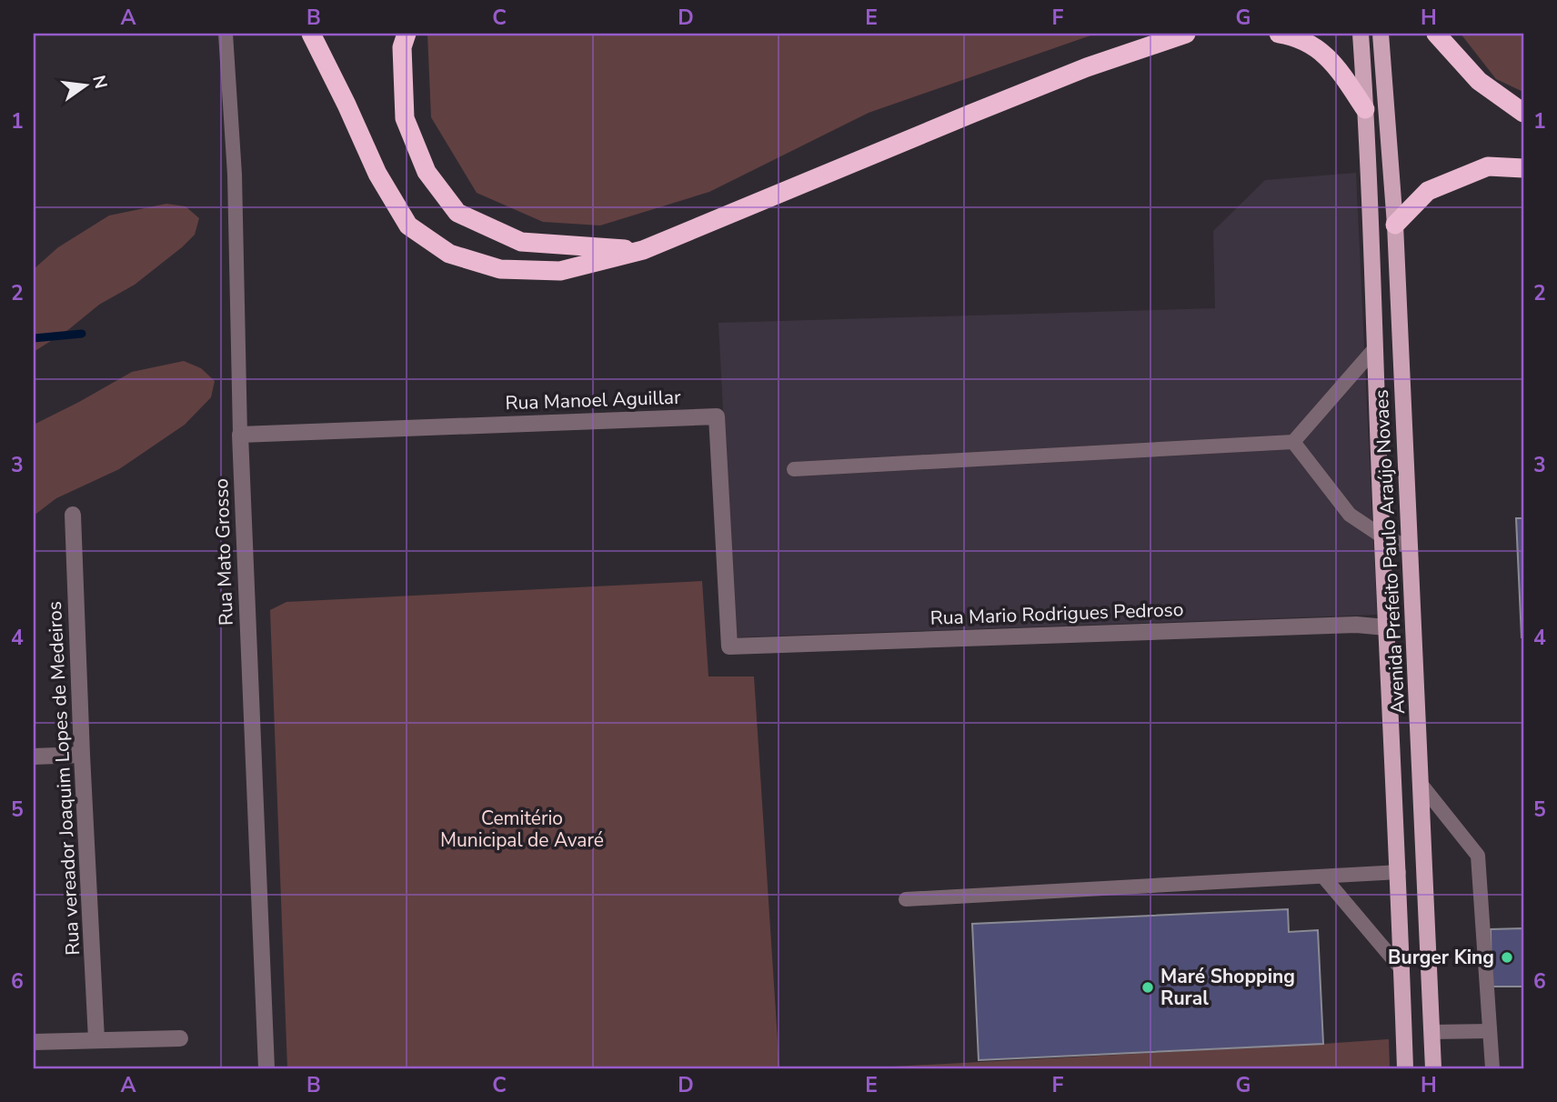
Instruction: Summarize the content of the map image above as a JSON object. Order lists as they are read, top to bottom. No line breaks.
{"streets":{"main road":["Avenida Prefeito Paulo Araújo Novaes"],"street":["Rua Manoel Aguillar","Rua Mato Grosso","Rua Mario Rodrigues Pedroso","Rua vereador Joaquim Lopes de Medeiros"]},"crossings":[["Rua Manoel Aguillar","Rua Mato Grosso"],["Rua Manoel Aguillar","Rua Mario Rodrigues Pedroso"],["Avenida Prefeito Paulo Araújo Novaes","Rua Mario Rodrigues Pedroso"]],"parks":["Cemitério Municipal de Avaré"],"places":["Burger King","Maré Shopping Rural"],"north":"right","grid":{"columns":["A","B","C","D","E","F","G","H"],"rows":["1","2","3","4","5","6"]}}
